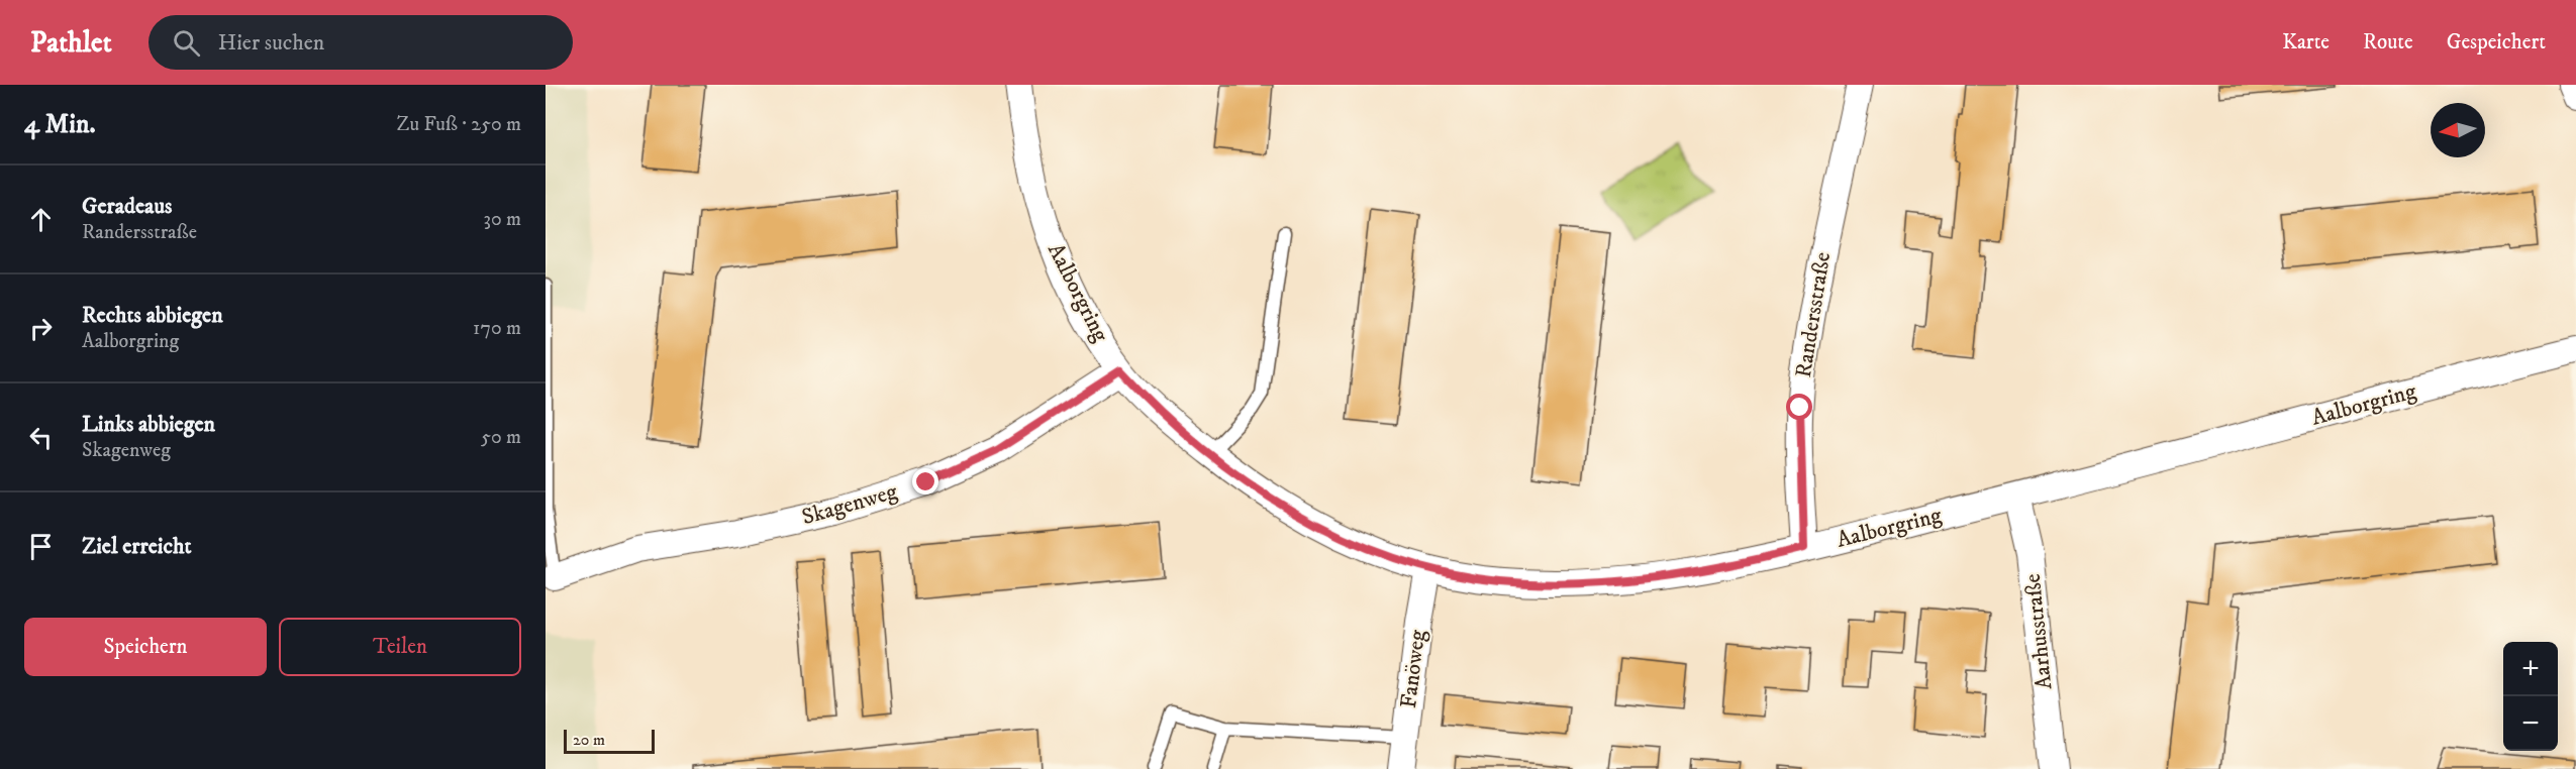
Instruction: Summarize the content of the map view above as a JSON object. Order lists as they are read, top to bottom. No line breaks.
{"streets":{"street":["Aalborgring","Randersstraße","Skagenweg","Aarhusstraße","Fanöweg"]},"crossings":[["Aalborgring","Randersstraße"],["Aalborgring","Skagenweg"],["Aalborgring","Aarhusstraße"],["Aalborgring","Fanöweg"]],"scale_bar":"20 m","north":"left","page":{"header":"Pathlet","search":"Hier suchen","nav":["Karte","Route","Gespeichert"],"heading":["4 Min.","Zu Fuß · 250 m"],"list":[["Geradeaus","Randersstraße","30 m"],["Rechts abbiegen","Aalborgring","170 m"],["Links abbiegen","Skagenweg","50 m"],"Ziel erreicht"],"buttons":["Speichern","Teilen"],"map_buttons":["+","−"],"scale":"20 m"}}
